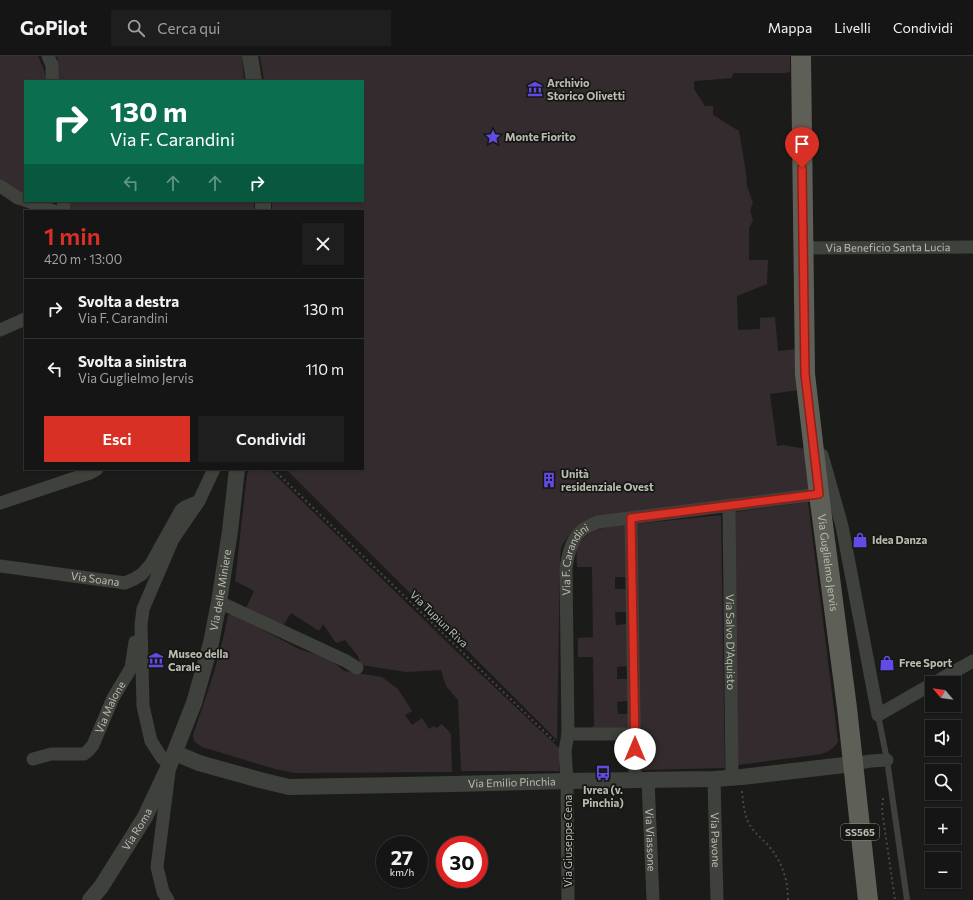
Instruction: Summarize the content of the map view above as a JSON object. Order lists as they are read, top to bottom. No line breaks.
{"streets":{"main road":["Via Guglielmo Jervis","SS565"],"street":["Via Beneficio Santa Lucia","Via F. Carandini","Via Soana","Via delle Miniere","Via Salvo D'Aquisto","Via Malone","Via Emilio Pinchia","Via Roma","Via Viassone","Via Pavone","Via Giuseppe Cena"],"path":["Via Tupiun Riva"]},"crossings":[["Via Beneficio Santa Lucia","Via Guglielmo Jervis"],["Via F. Carandini","Via Guglielmo Jervis"],["Via F. Carandini","Via Tupiun Riva"],["Via F. Carandini","Via Salvo D'Aquisto"],["Via F. Carandini","Via Emilio Pinchia"],["Via F. Carandini","Via Viassone"],["Via F. Carandini","Via Giuseppe Cena"],["Via Guglielmo Jervis","Via Emilio Pinchia"],["Via delle Miniere","Via Emilio Pinchia"],["Via delle Miniere","Via Roma"],["Via Salvo D'Aquisto","Via Emilio Pinchia"],["Via Emilio Pinchia","Via Roma"],["Via Emilio Pinchia","Via Viassone"],["Via Emilio Pinchia","Via Pavone"],["Via Emilio Pinchia","Via Giuseppe Cena"]],"places":{"museum":["Archivio Storico Olivetti","Museo della Carale"],"place":["Monte Fiorito"],"building":["Unità residenziale Ovest"],"shop":["Idea Danza","Free Sport"],"bus stop":["Ivrea (v. Pinchia)"]},"north":"top left","page":{"header":"GoPilot","search":"Cerca qui","nav":["Mappa","Livelli","Condividi"],"turn":["130 m","Via F. Carandini"],"heading":["1 min","420 m · 13:00"],"list":[{"name":"Svolta a destra","note":"Via F. Carandini","value":"130 m"},{"name":"Svolta a sinistra","note":"Via Guglielmo Jervis","value":"110 m"}],"buttons":["Esci","Condividi"],"map_buttons":["+","−"],"speed":"27 km/h","limit":"30"}}
